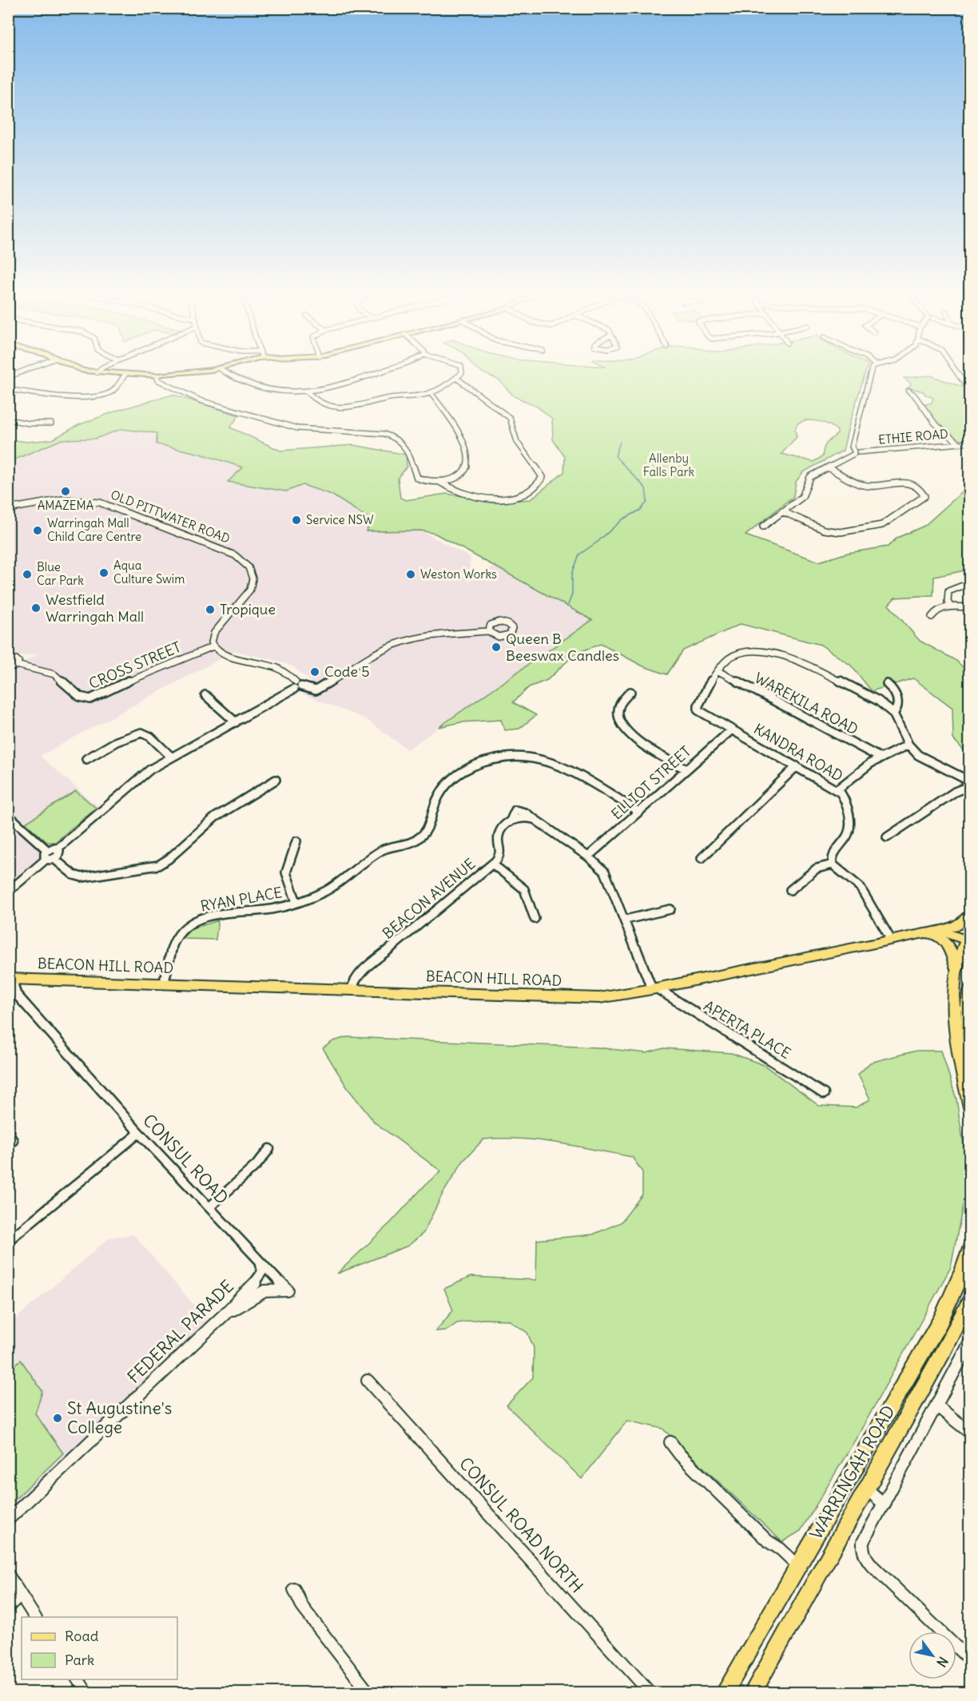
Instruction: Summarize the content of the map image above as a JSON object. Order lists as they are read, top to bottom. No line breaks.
{"streets":{"highway":["WARRINGAH ROAD"],"main road":["BEACON HILL ROAD"],"street":["ETHIE ROAD","OLD PITTWATER ROAD","CROSS STREET","WAREKILA ROAD","KANDRA ROAD","ELLIOT STREET","BEACON AVENUE","RYAN PLACE","APERTA PLACE","CONSUL ROAD","FEDERAL PARADE","CONSUL ROAD NORTH"]},"crossings":[["OLD PITTWATER ROAD","CROSS STREET"],["WAREKILA ROAD","KANDRA ROAD"],["KANDRA ROAD","ELLIOT STREET"],["ELLIOT STREET","BEACON AVENUE"],["ELLIOT STREET","RYAN PLACE"],["BEACON AVENUE","BEACON HILL ROAD"],["BEACON AVENUE","APERTA PLACE"],["RYAN PLACE","BEACON HILL ROAD"],["BEACON HILL ROAD","APERTA PLACE"],["BEACON HILL ROAD","CONSUL ROAD"],["CONSUL ROAD","FEDERAL PARADE"]],"parks":["Allenby Falls Park"],"places":["AMAZEMA","Service NSW","Warringah Mall Child Care Centre","Aqua Culture Swim","Blue Car Park","Weston Works","Westfield Warringah Mall","Tropique","Queen B Beeswax Candles","Code 5","St Augustine's College"],"legend":["Road","Park"],"north":"bottom right"}
